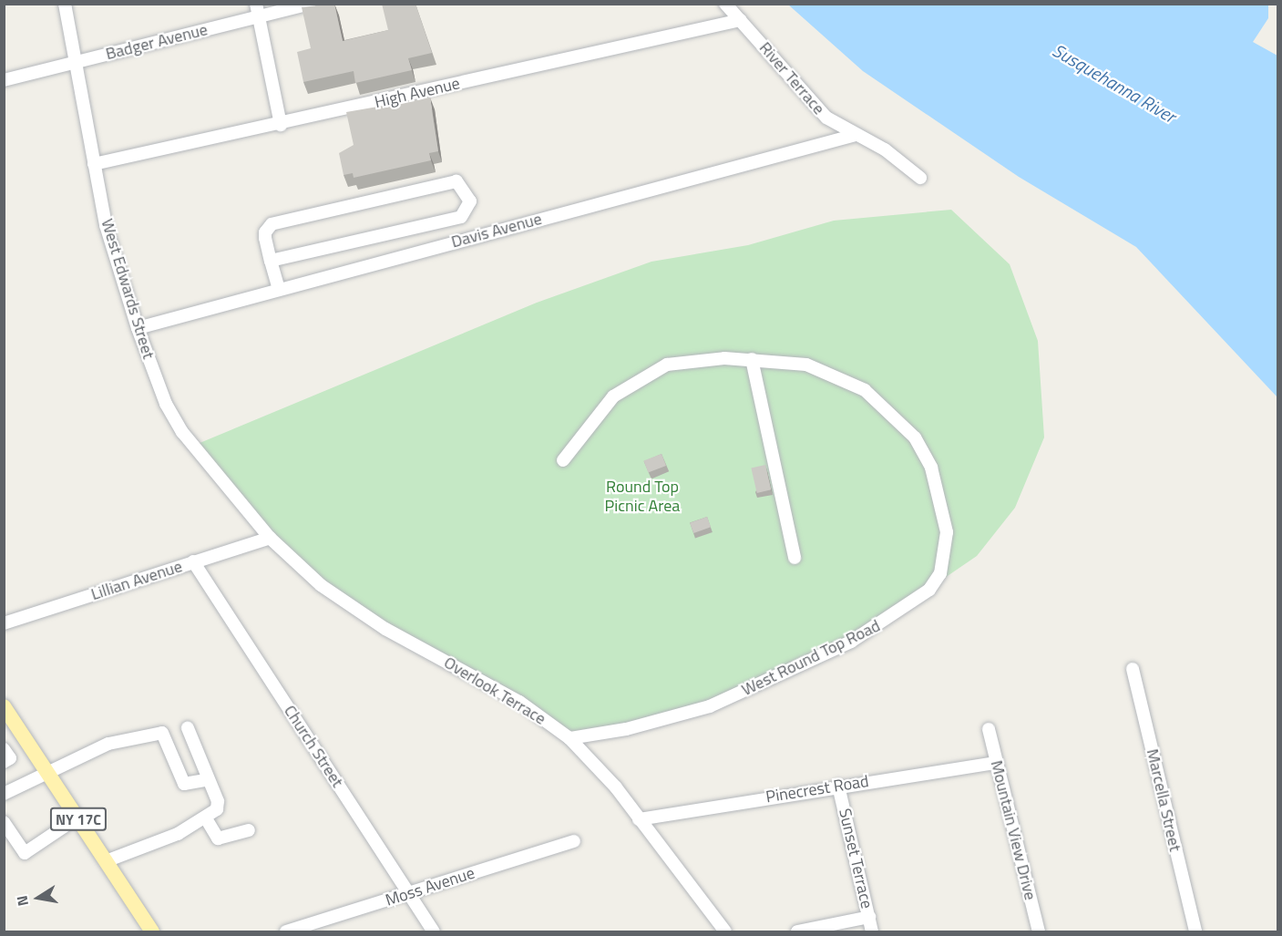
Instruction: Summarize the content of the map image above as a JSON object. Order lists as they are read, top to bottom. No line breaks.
{"streets":{"main road":["NY 17C"],"street":["Badger Avenue","River Terrace","High Avenue","Davis Avenue","West Edwards Street","Lillian Avenue","West Round Top Road","Overlook Terrace","Church Street","Pinecrest Road","Marcella Street","Mountain View Drive","Sunset Terrace","Moss Avenue"]},"crossings":[["Badger Avenue","West Edwards Street"],["River Terrace","High Avenue"],["River Terrace","Davis Avenue"],["High Avenue","West Edwards Street"],["Davis Avenue","West Edwards Street"],["West Edwards Street","Lillian Avenue"],["West Edwards Street","Overlook Terrace"],["Lillian Avenue","Overlook Terrace"],["Lillian Avenue","Church Street"],["West Round Top Road","Overlook Terrace"],["Overlook Terrace","Pinecrest Road"],["Church Street","Moss Avenue"],["Pinecrest Road","Mountain View Drive"],["Pinecrest Road","Sunset Terrace"]],"water":["Susquehanna River"],"parks":["Round Top Picnic Area"],"north":"left"}
